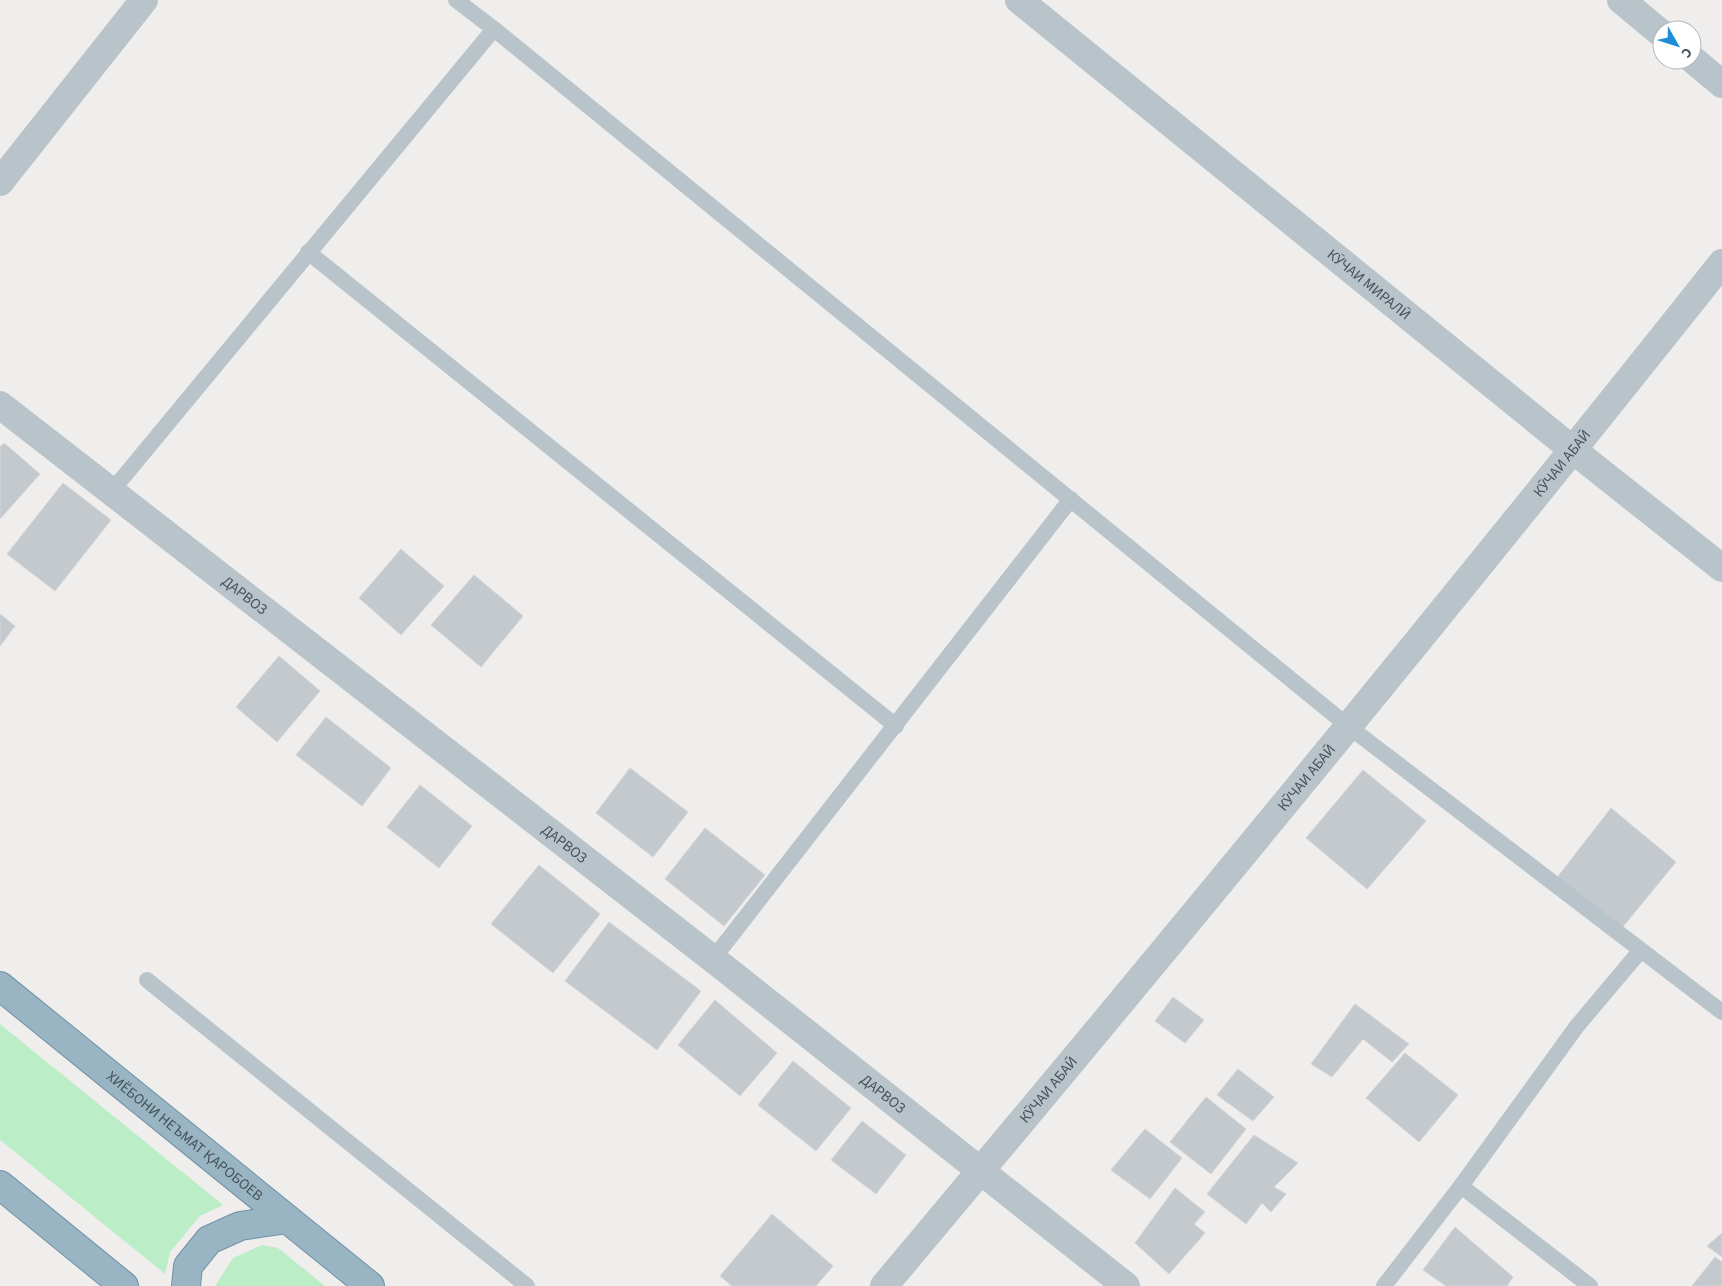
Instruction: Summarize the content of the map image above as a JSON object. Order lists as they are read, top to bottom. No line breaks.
{"streets":{"highway":["ХИЁБОНИ НЕЪМАТ ҚАРОБОЕВ"],"street":["КӮЧАИ МИРАЛӢ","КӮЧАИ АБАӢ","ДАРВОЗ"]},"crossings":[["КӮЧАИ МИРАЛӢ","КӮЧАИ АБАӢ"],["КӮЧАИ АБАӢ","ДАРВОЗ"]],"north":"bottom right"}
